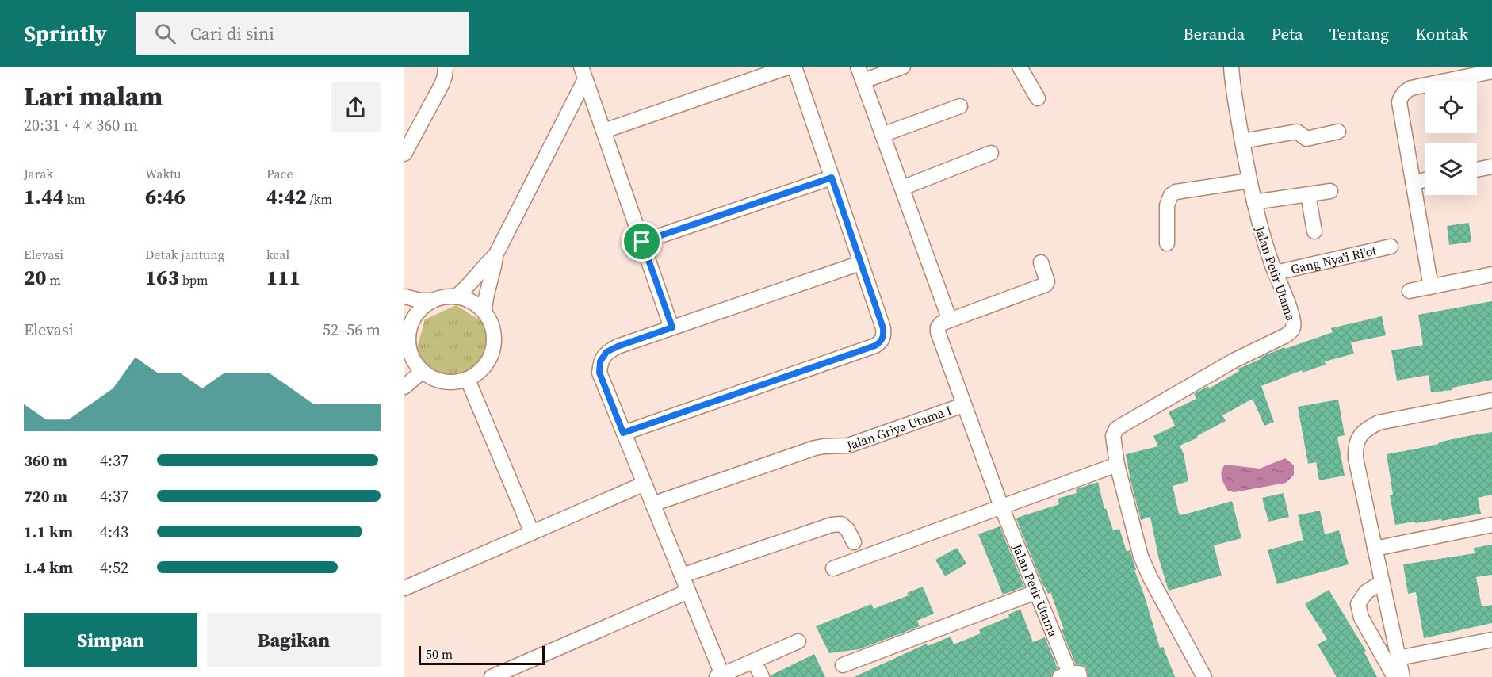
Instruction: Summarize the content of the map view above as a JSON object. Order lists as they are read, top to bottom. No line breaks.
{"streets":{"street":["Gang Nya'i Ri'ot","Jalan Petir Utama","Jalan Griya Utama I"]},"crossings":[["Gang Nya'i Ri'ot","Jalan Petir Utama"],["Jalan Petir Utama","Jalan Griya Utama I"]],"scale_bar":"50 m","page":{"header":"Sprintly","search":"Cari di sini","nav":["Beranda","Peta","Tentang","Kontak"],"heading":["Lari malam","20:31 · 4 × 360 m"],"stats":[["Jarak","1.44 km"],["Waktu","6:46"],["Pace","4:42 /km"],["Elevasi","20 m"],["Detak jantung","163 bpm"],["kcal","111"]],"chart":["Elevasi","52–56 m"],"list":[{"name":"360 m","note":"4:37"},{"name":"720 m","note":"4:37"},{"name":"1.1 km","note":"4:43"},{"name":"1.4 km","note":"4:52"}],"buttons":["Simpan","Bagikan"],"scale":"50 m"}}
